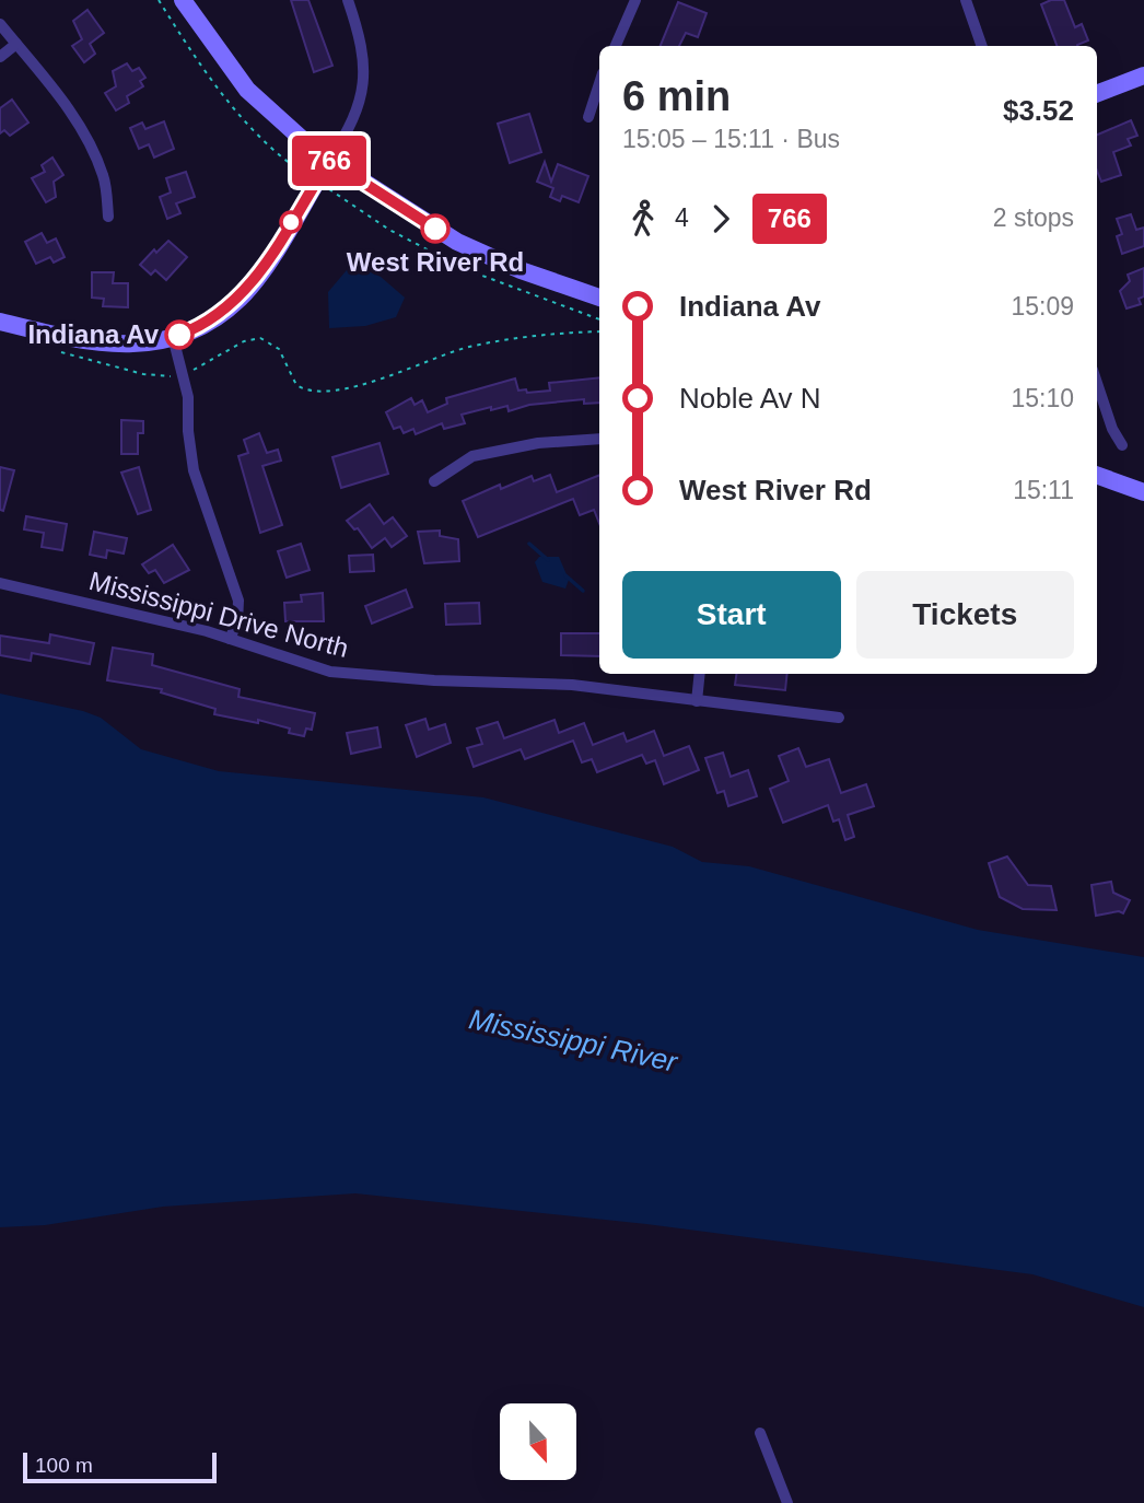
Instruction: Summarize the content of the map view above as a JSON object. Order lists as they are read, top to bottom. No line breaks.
{"streets":{"street":["Mississippi Drive North"]},"water":["Mississippi River"],"places":["West River Rd","Indiana Av"],"lines":["bus line 766"],"scale_bar":"100 m","north":"bottom","page":{"on_map":"766","heading":["6 min","15:05 – 15:11 · Bus","$3.52"],"legs":["4","766","2 stops"],"list":[{"name":"Indiana Av","value":"15:09"},{"name":"Noble Av N","value":"15:10"},{"name":"West River Rd","value":"15:11"}],"buttons":["Start","Tickets"],"scale":"100 m"}}
